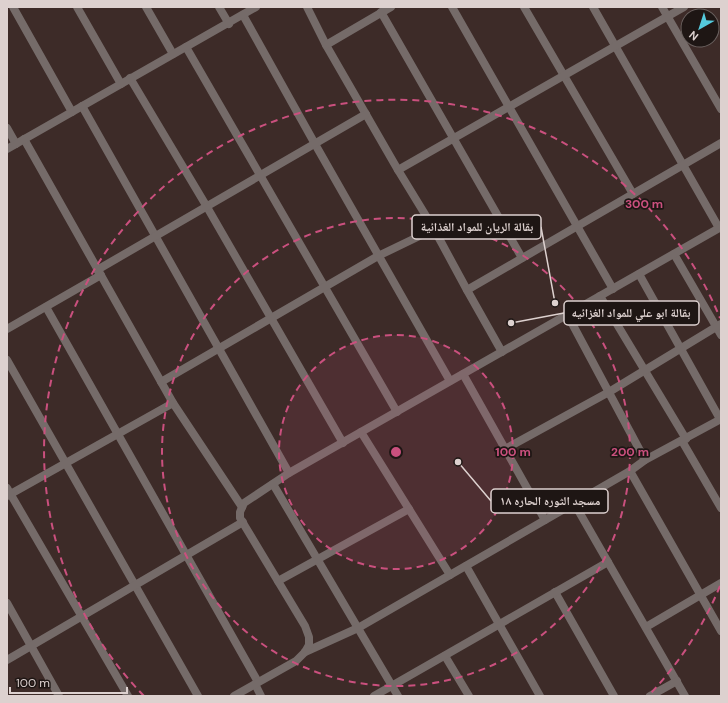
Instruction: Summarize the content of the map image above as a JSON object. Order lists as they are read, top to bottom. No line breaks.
{"places":["بقالة الريان للمواد الغذائية","بقالة ابو علي للمواد الغزائيه","مسجد الثوره الحاره ١٨"],"scale_bar":"100 m","north":"bottom left","rings":["300 m","100 m","200 m"]}
